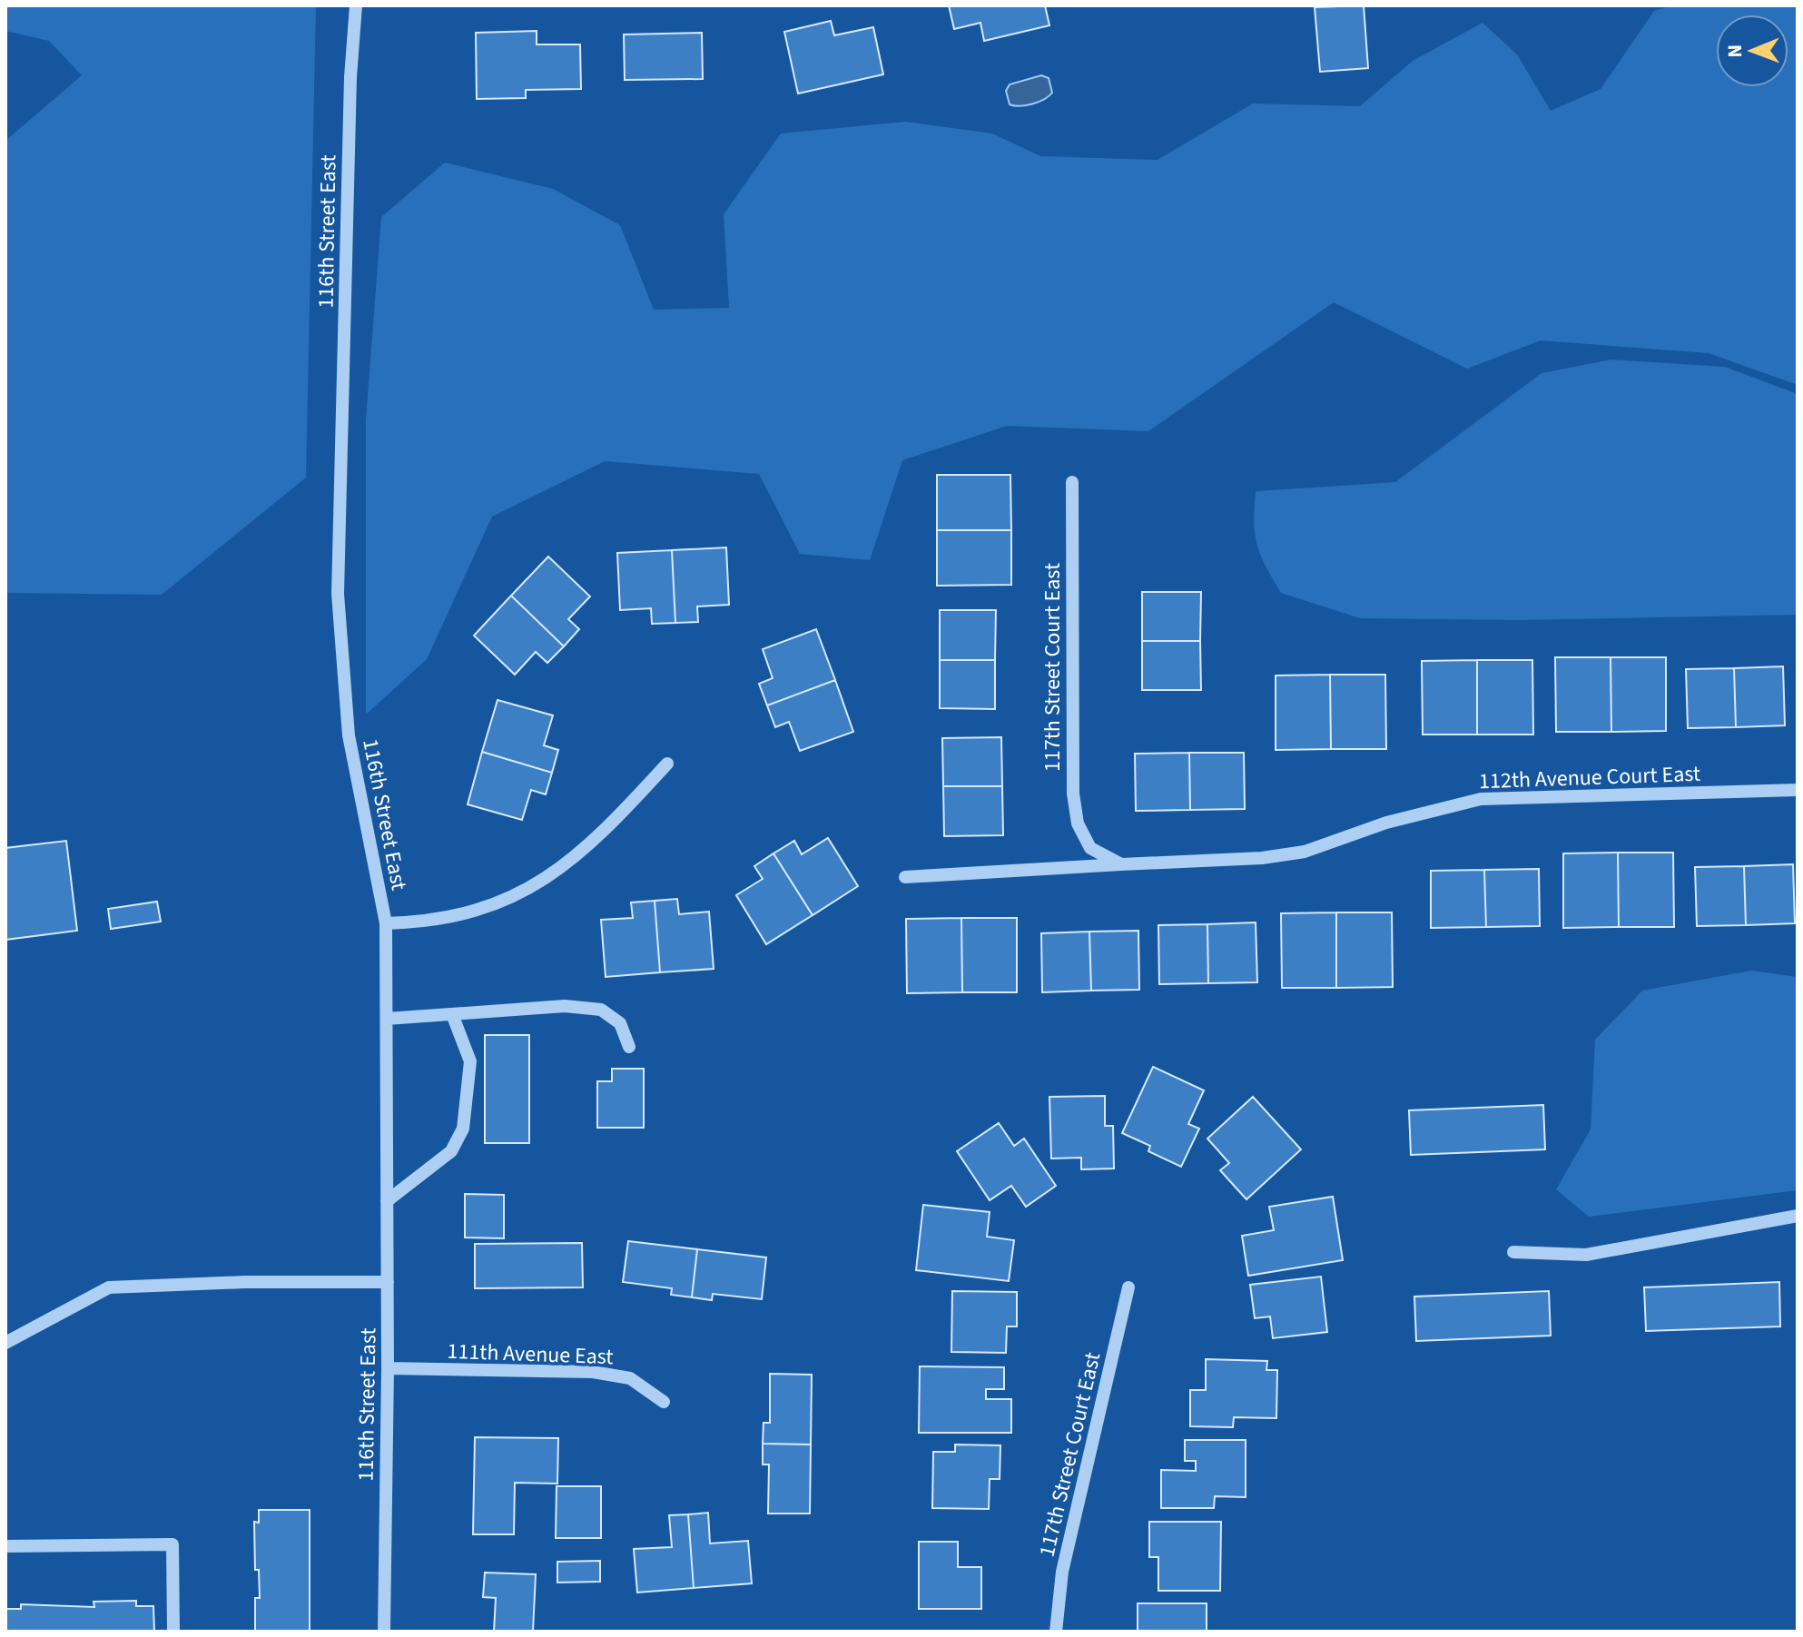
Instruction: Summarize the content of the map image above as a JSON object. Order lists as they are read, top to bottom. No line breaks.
{"streets":{"street":["116th Street East","117th Street Court East","112th Avenue Court East","111th Avenue East"]},"crossings":[["116th Street East","111th Avenue East"],["117th Street Court East","112th Avenue Court East"]],"north":"left"}
